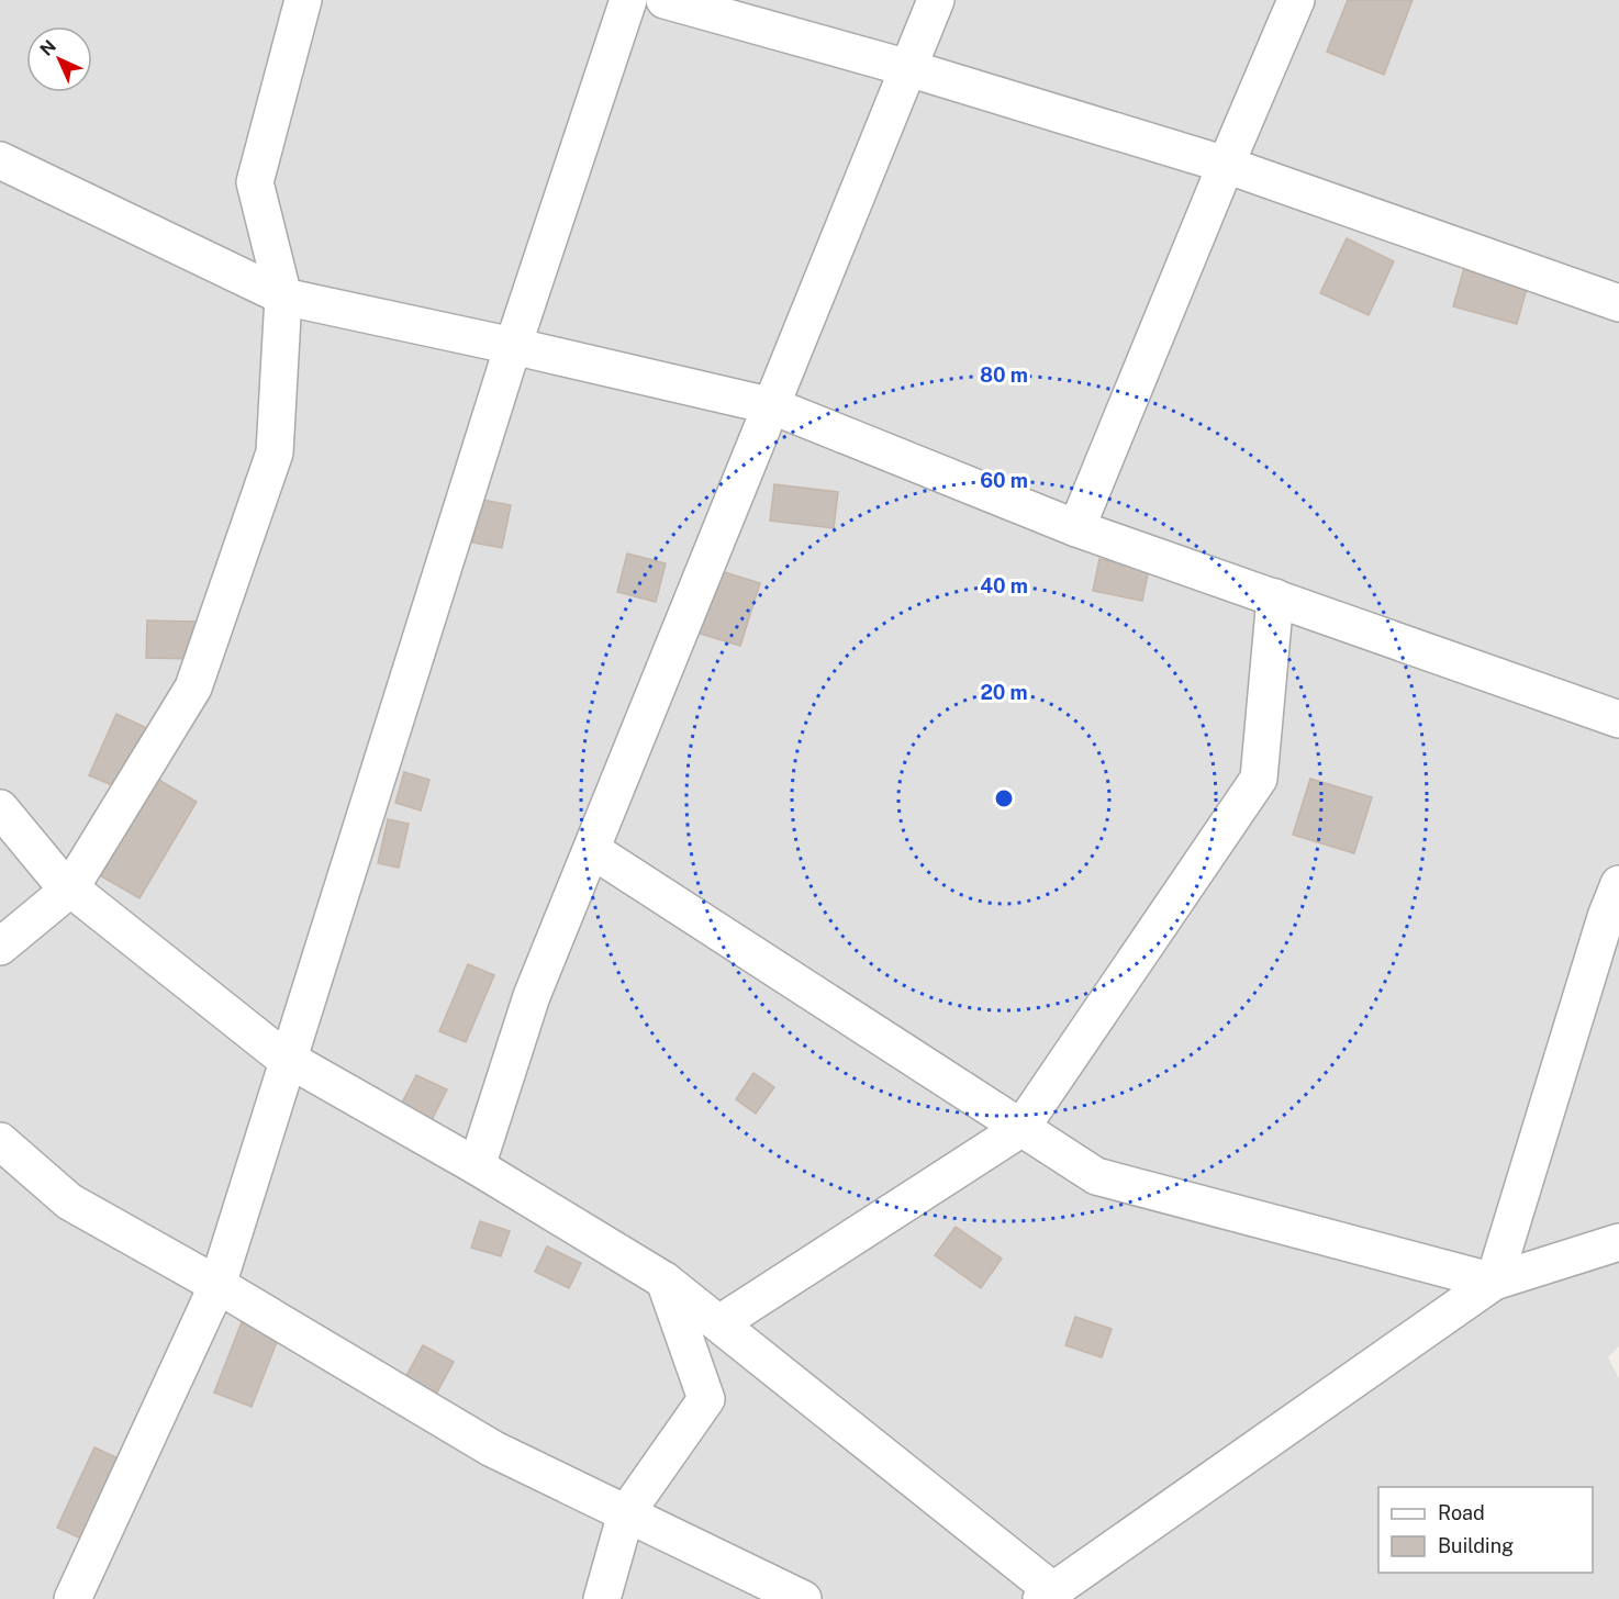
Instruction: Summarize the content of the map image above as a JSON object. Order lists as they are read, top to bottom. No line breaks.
{"legend":["Road","Building"],"north":"top left","rings":["80 m","60 m","40 m","20 m"]}
